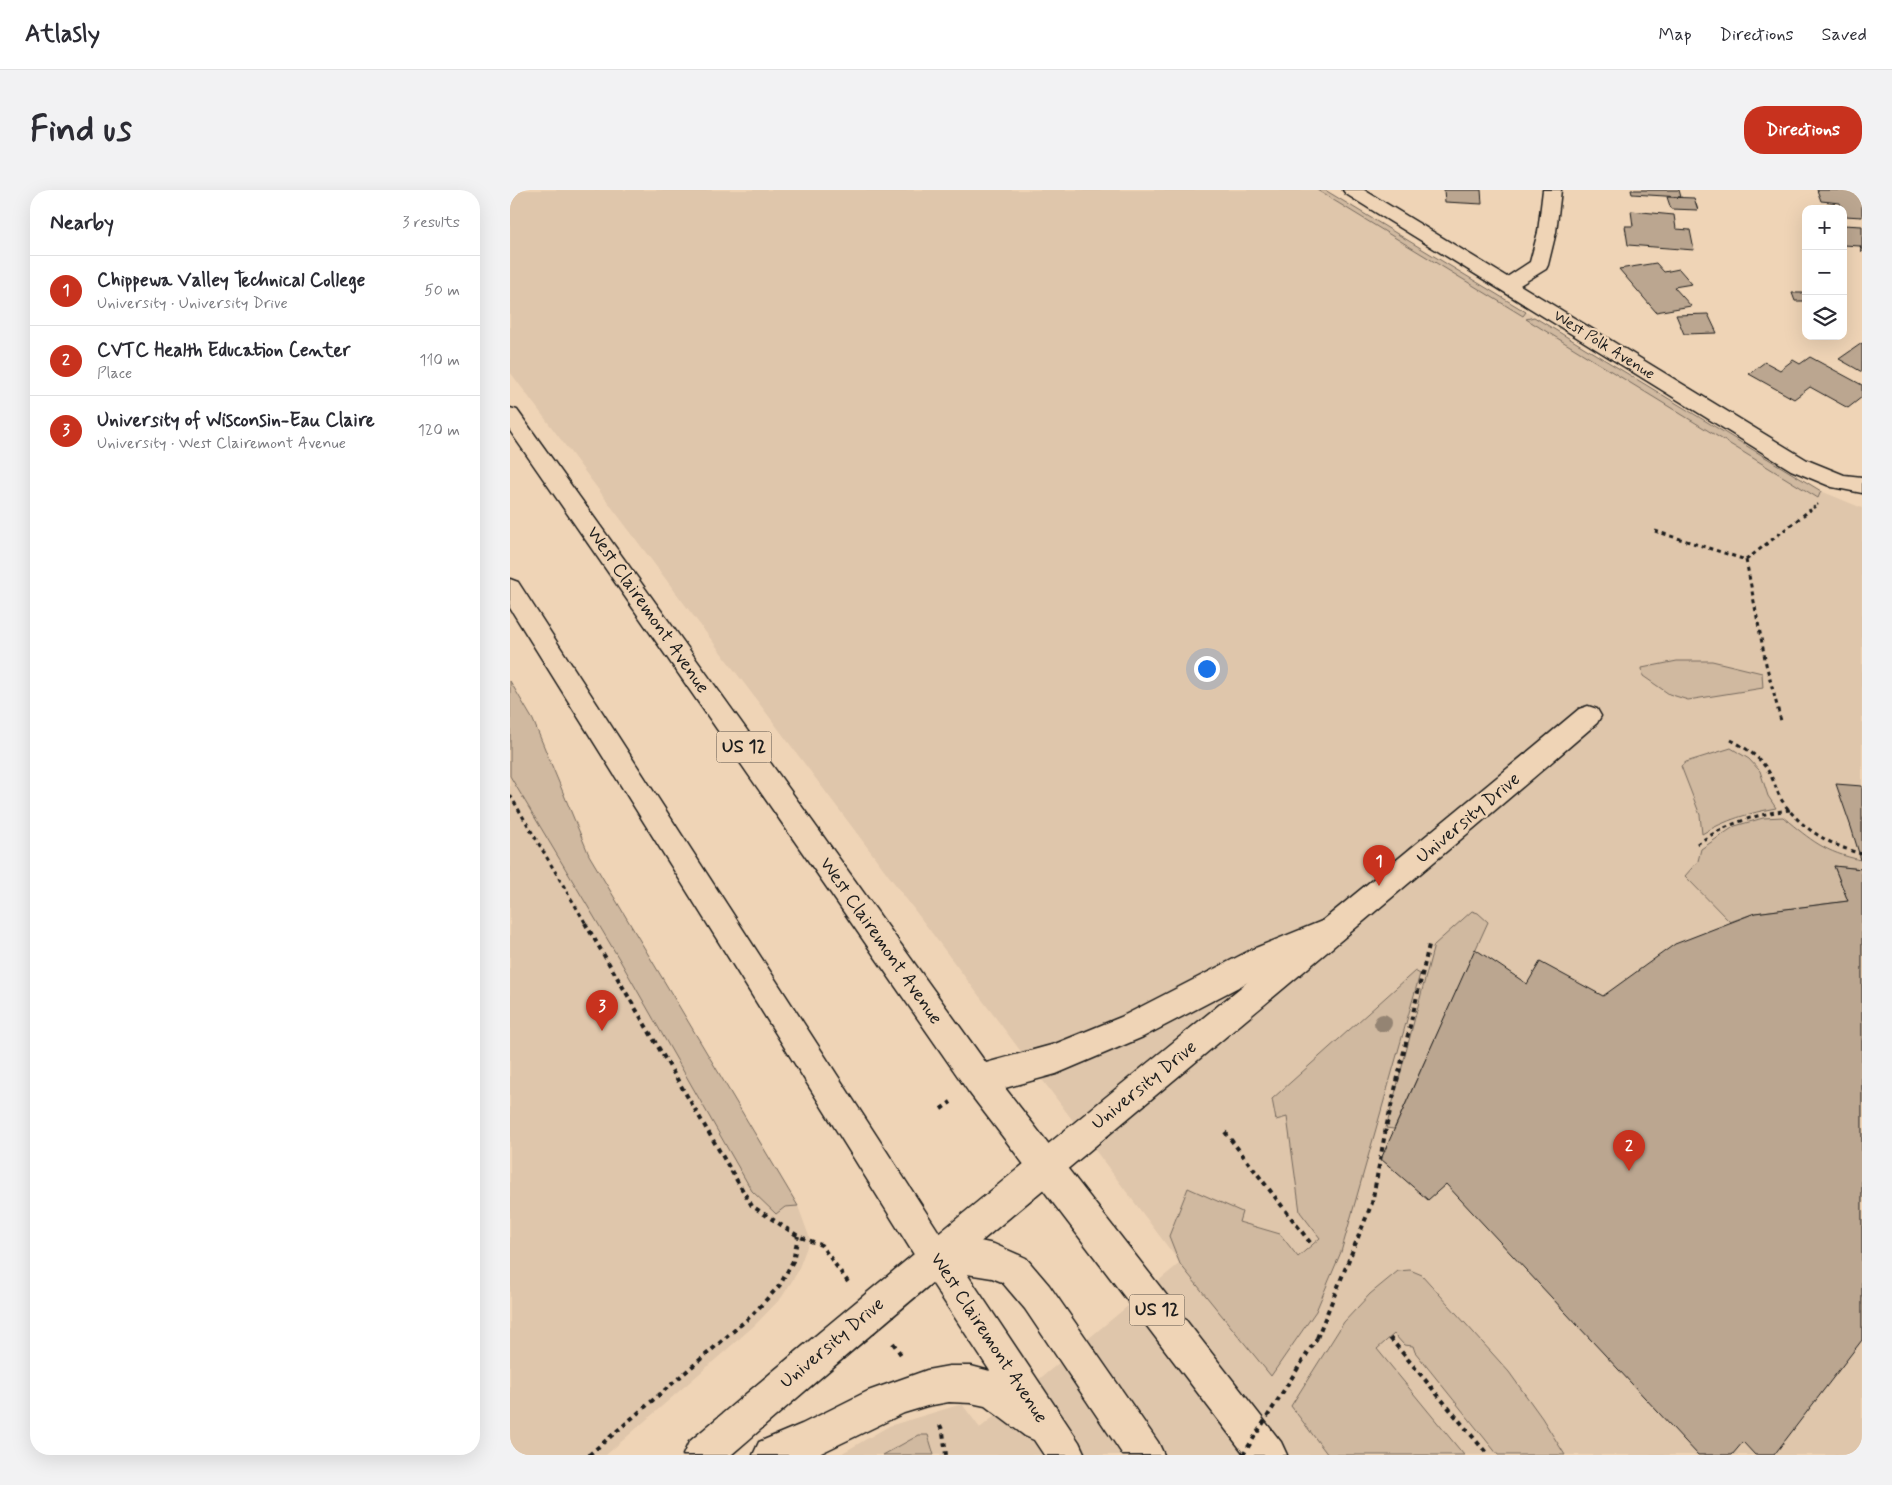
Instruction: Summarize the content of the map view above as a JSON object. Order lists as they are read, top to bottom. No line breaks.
{"streets":{"main road":["West Polk Avenue","West Clairemont Avenue","US 12","University Drive"]},"crossings":[["West Clairemont Avenue","University Drive"]],"page":{"header":"Atlasly","nav":["Map","Directions","Saved"],"buttons":"Directions","title":"Find us","heading":["Nearby","3 results"],"map_buttons":["+","−"],"list":[{"mark":"1","name":"Chippewa Valley Technical College","note":"University · University Drive","value":"50 m"},{"mark":"2","name":"CVTC Health Education Center","note":"Place","value":"110 m"},{"mark":"3","name":"University of Wisconsin-Eau Claire","note":"University · West Clairemont Avenue","value":"120 m"}],"pins":["1","3","2"]}}
